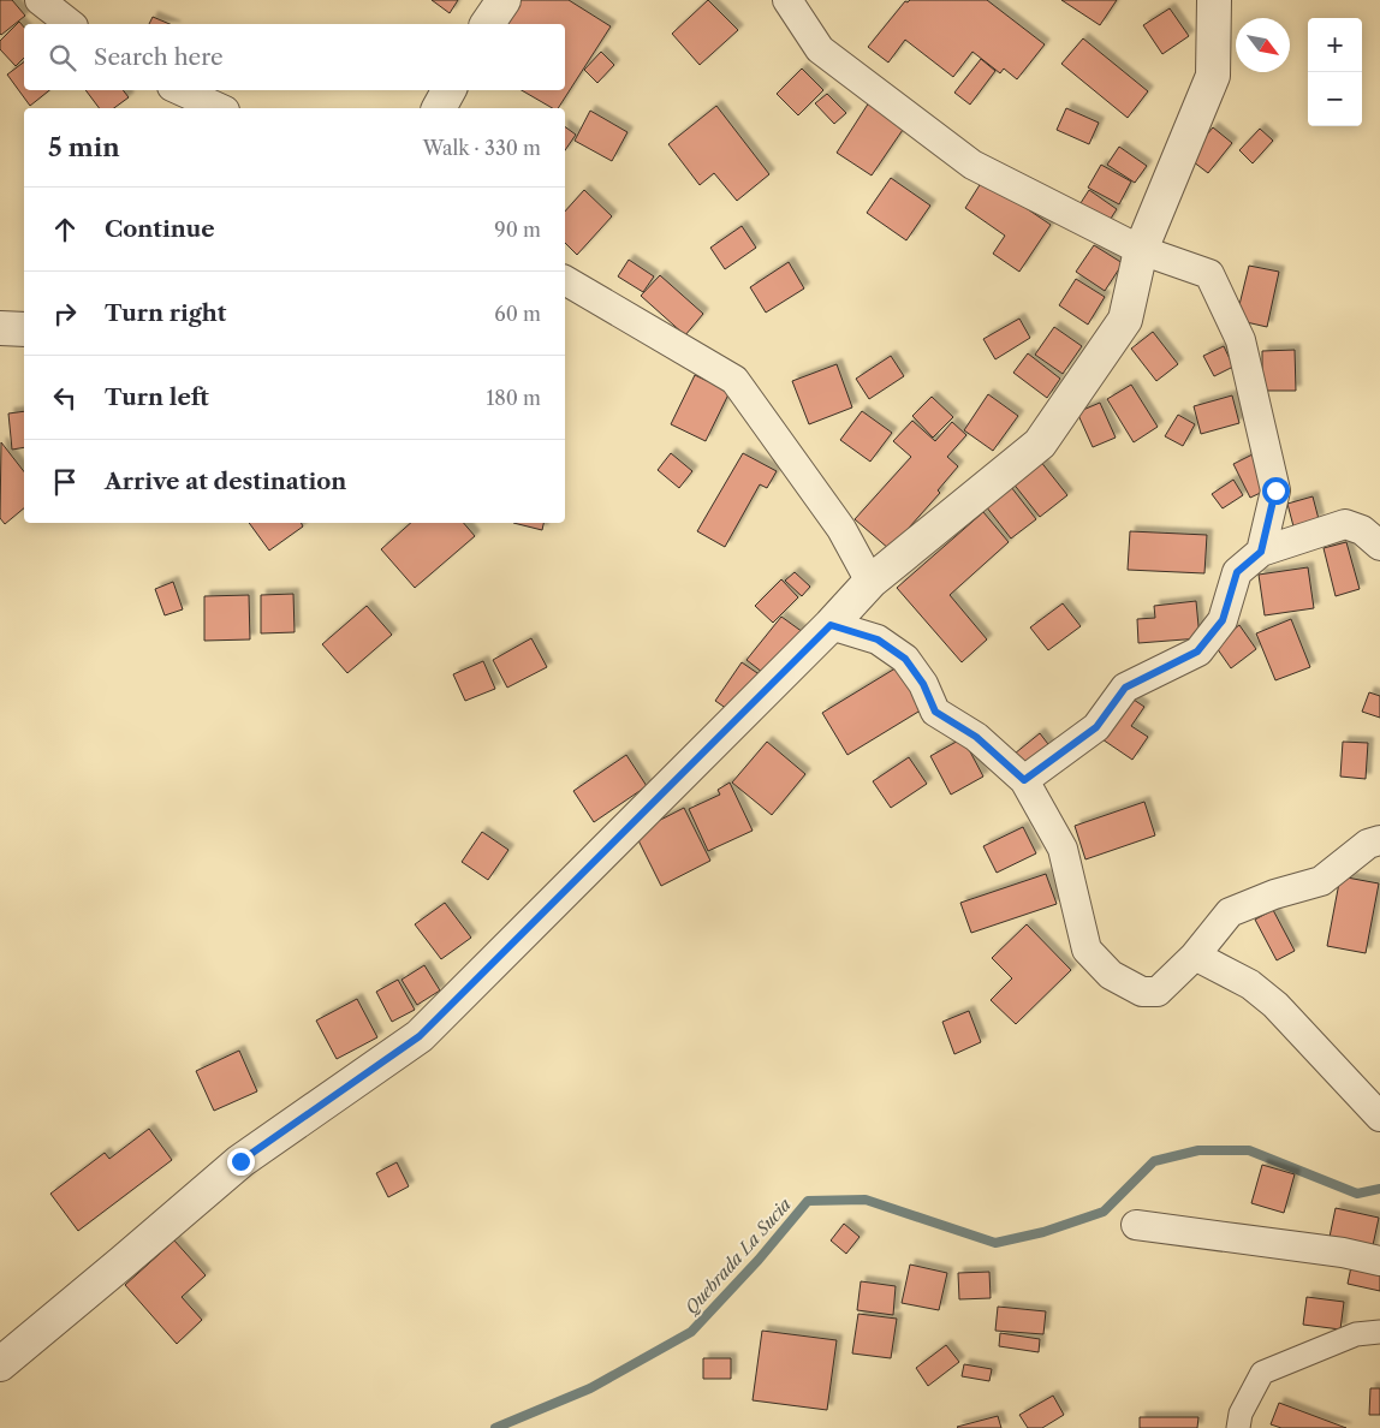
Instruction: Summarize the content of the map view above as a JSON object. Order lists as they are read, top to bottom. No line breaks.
{"water":["Quebrada La Sucia"],"north":"bottom right","page":{"map_buttons":["+","−"],"search":"Search here","heading":["5 min","Walk · 330 m"],"list":[["Continue","90 m"],["Turn right","60 m"],["Turn left","180 m"],"Arrive at destination"]}}
